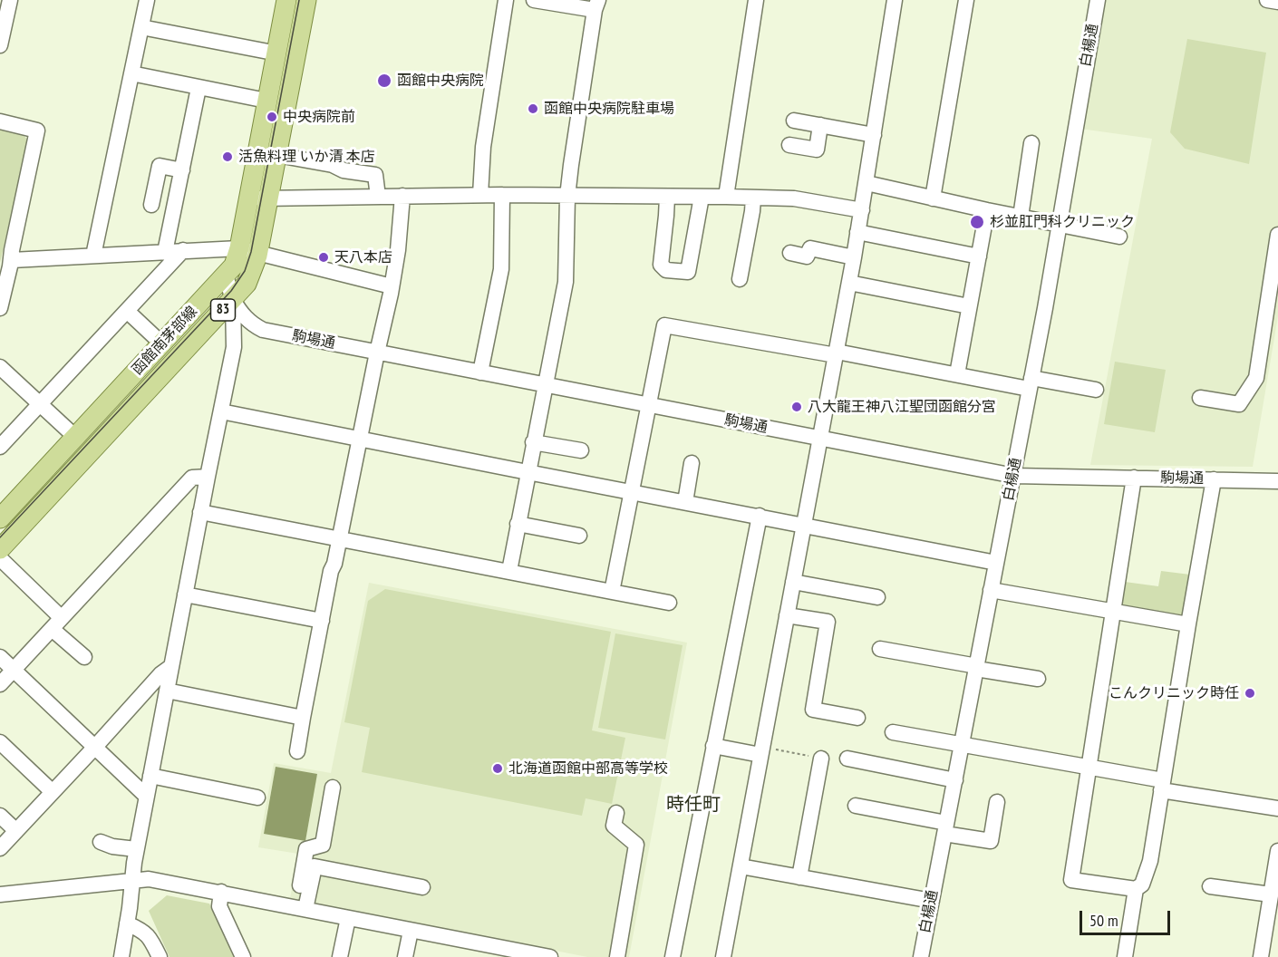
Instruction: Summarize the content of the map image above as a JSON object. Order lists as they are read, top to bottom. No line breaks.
{"streets":{"main road":["83","函館南茅部線"],"street":["白楊通","駒場通"]},"crossings":[["白楊通","駒場通"],["83","駒場通"]],"districts":["時任町"],"places":["函館中央病院","函館中央病院駐車場","中央病院前","活魚料理 いか清 本店","杉並肛門科クリニック","天八本店","八大龍王神八江聖団函館分宮","こんクリニック時任","北海道函館中部高等学校"],"scale_bar":"50 m"}
